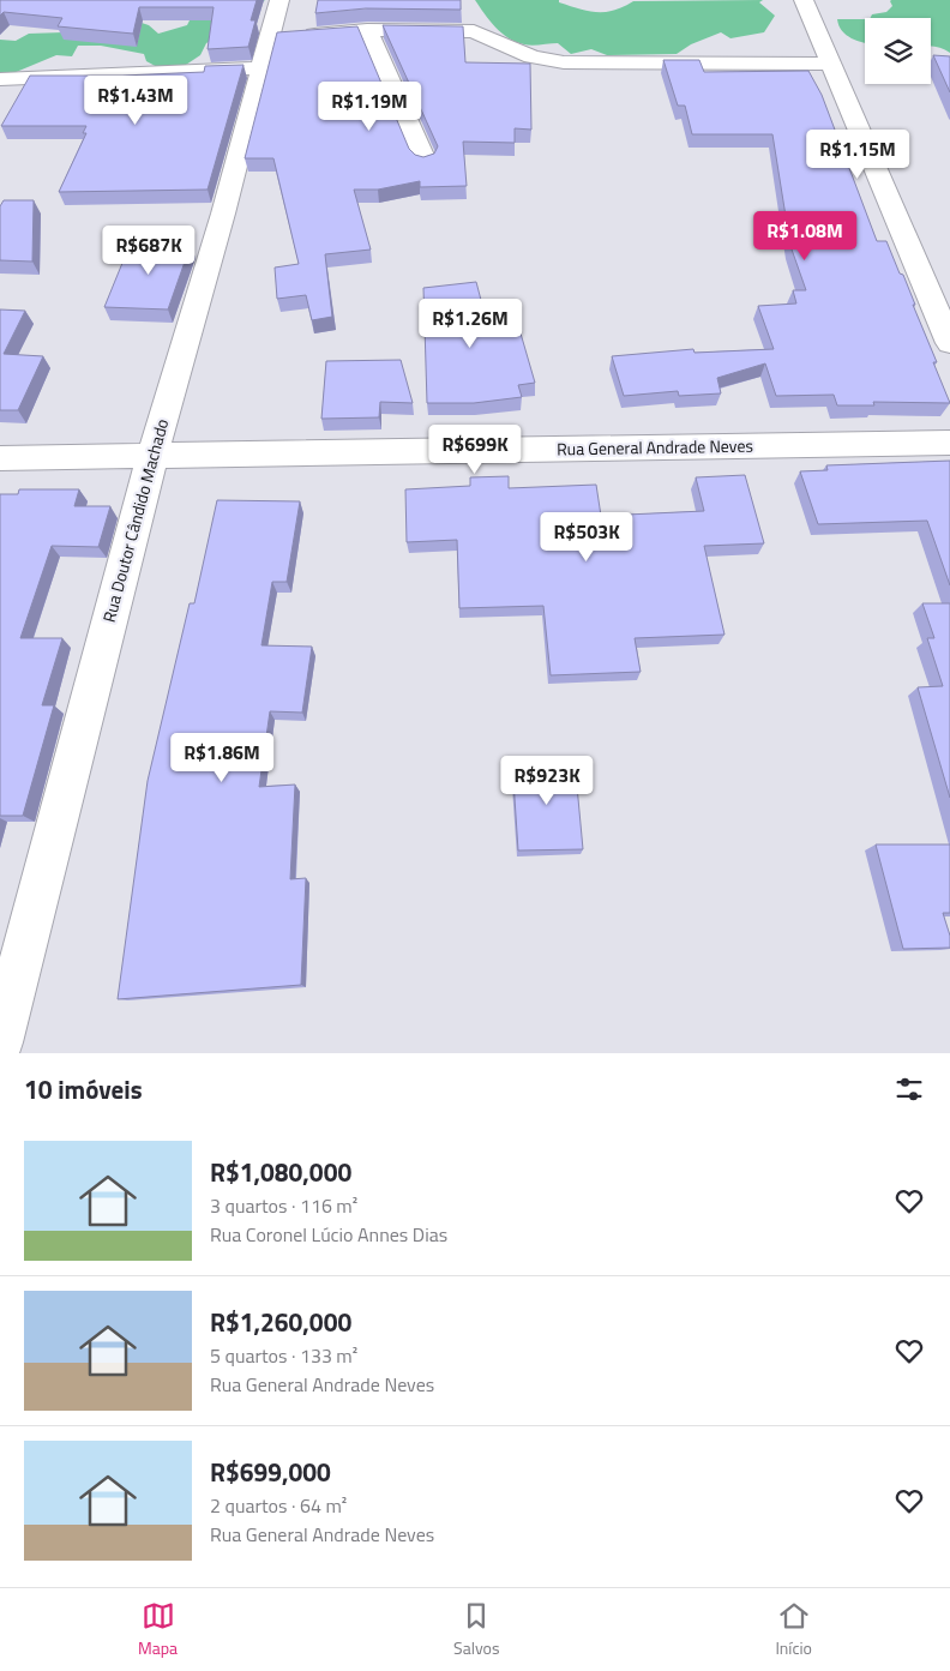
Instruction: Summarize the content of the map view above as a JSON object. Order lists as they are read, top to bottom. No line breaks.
{"streets":{"street":["Rua General Andrade Neves","Rua Doutor Cândido Machado"]},"crossings":[["Rua General Andrade Neves","Rua Doutor Cândido Machado"]],"page":{"price":["R$1.43M","R$1.19M","R$1.15M","R$1.08M","R$687K","R$1.26M","R$699K","R$503K","R$1.86M","R$923K"],"heading":"10 imóveis","list":[{"name":"R$1,080,000","note":"3 quartos · 116 m² · Rua Coronel Lúcio Annes Dias"},{"name":"R$1,260,000","note":"5 quartos · 133 m² · Rua General Andrade Neves"},{"name":"R$699,000","note":"2 quartos · 64 m² · Rua General Andrade Neves"}],"tabs":["Mapa","Salvos","Início"]}}
